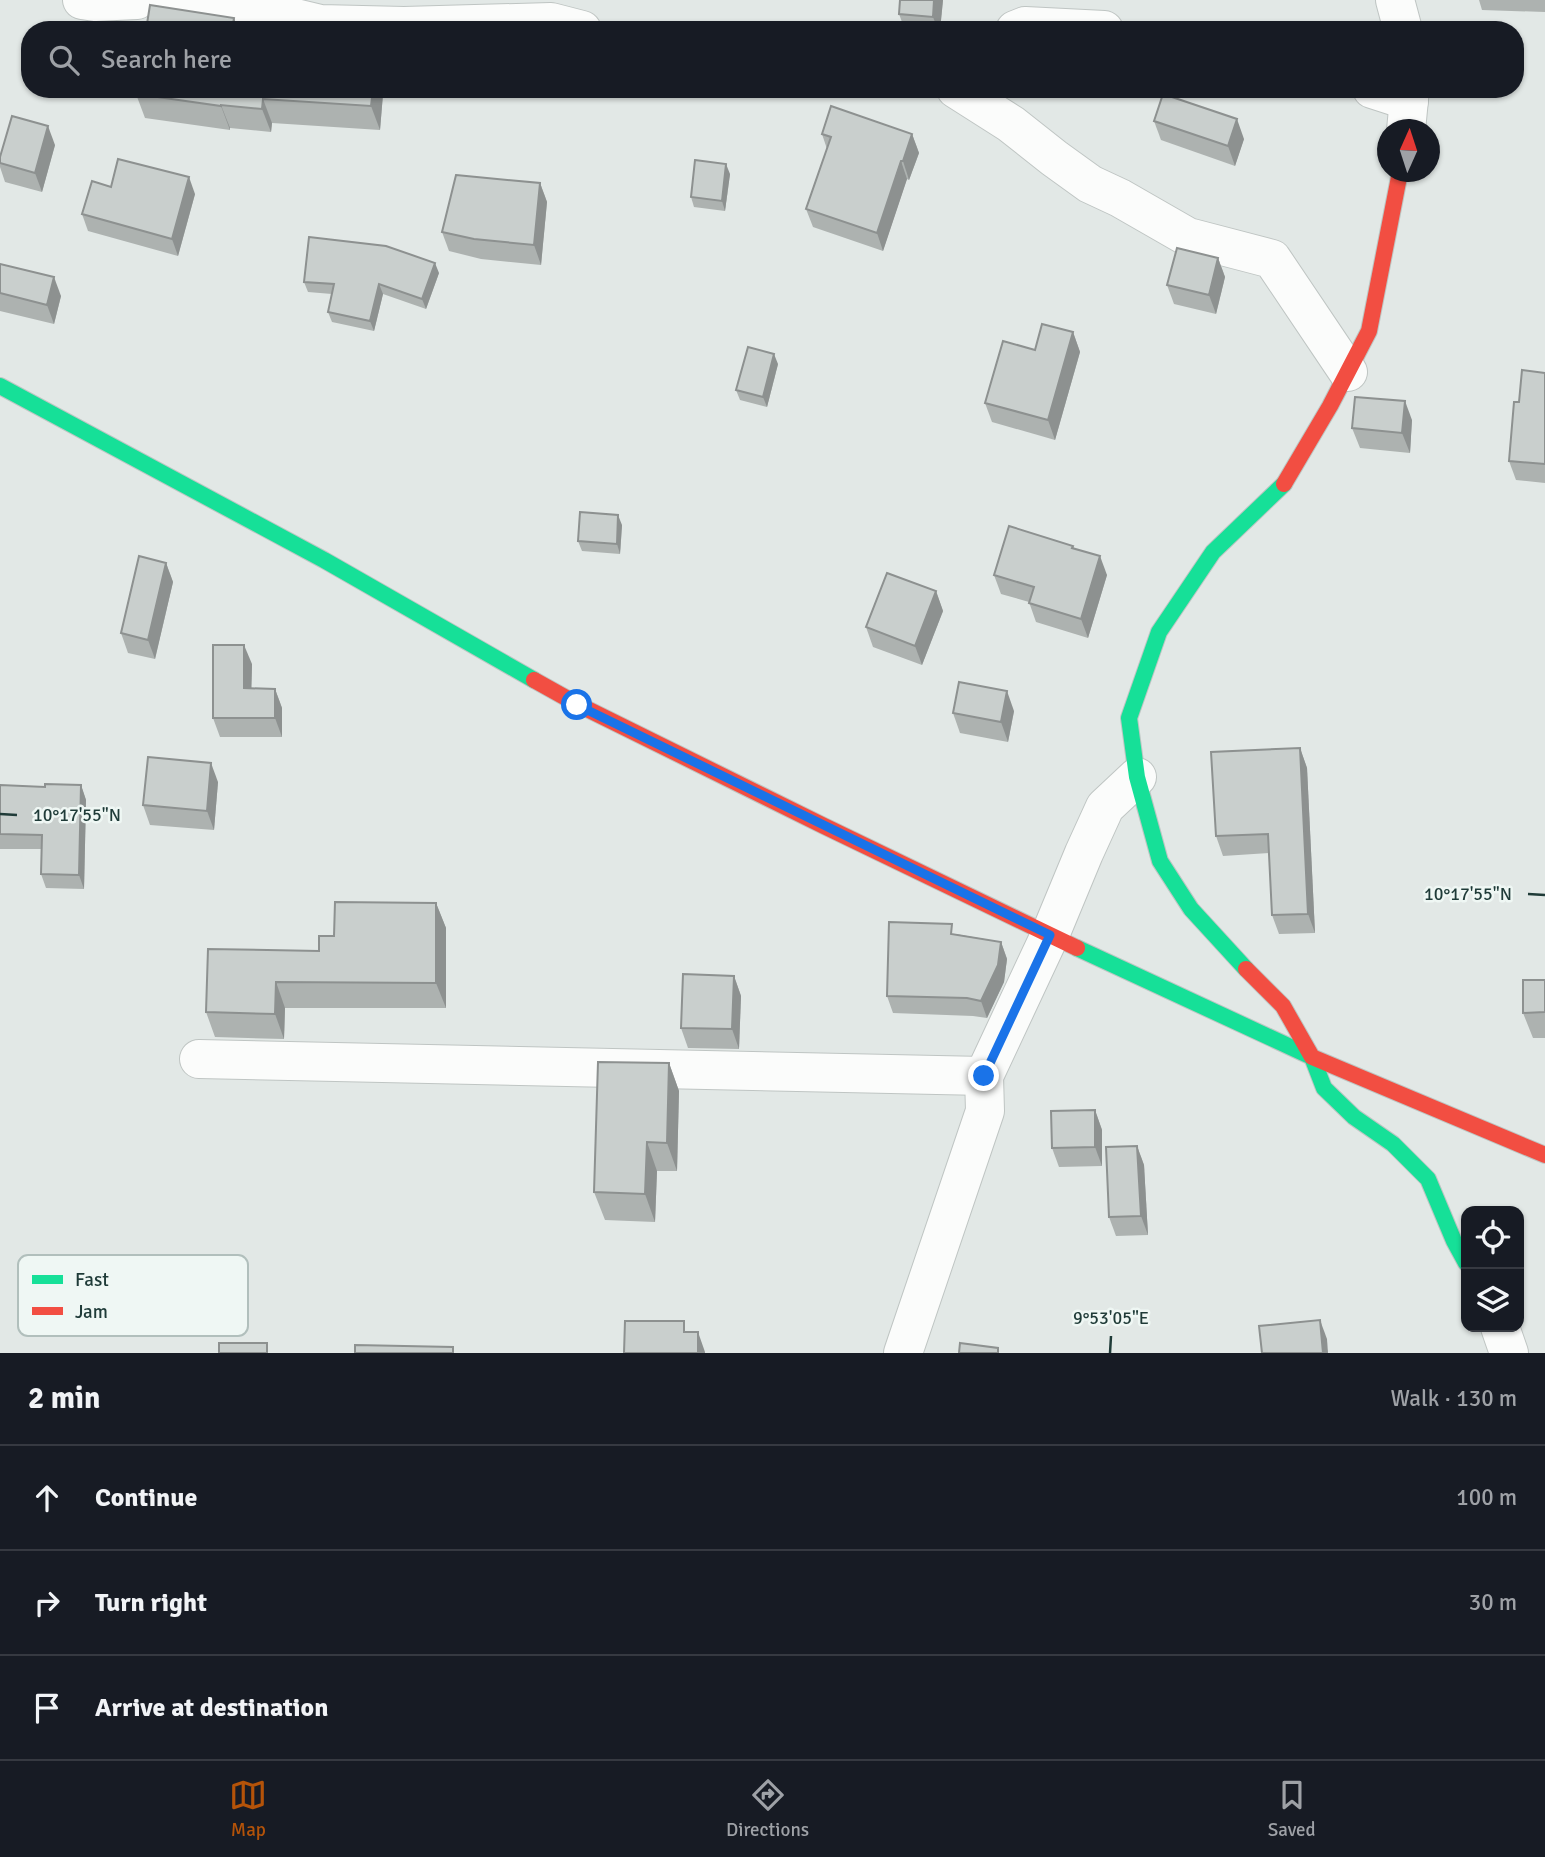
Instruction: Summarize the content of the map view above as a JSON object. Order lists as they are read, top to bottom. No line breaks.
{"legend":["Fast","Jam"],"north":"top","page":{"search":"Search here","heading":["2 min","Walk · 130 m"],"list":[["Continue","100 m"],["Turn right","30 m"],"Arrive at destination"],"nav":["Map","Directions","Saved"]},"coordinates":["10°17'55\"N","9°53'05\"E"]}
